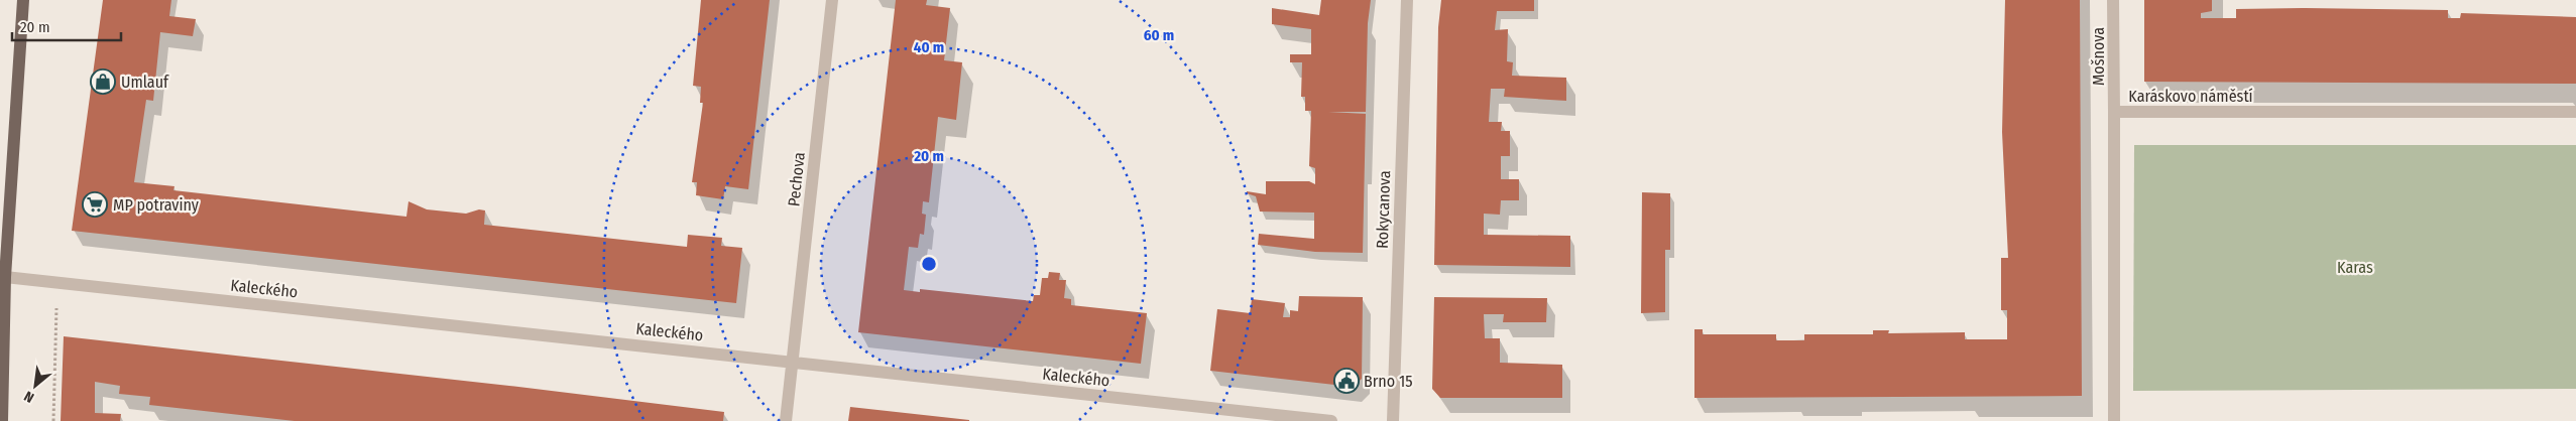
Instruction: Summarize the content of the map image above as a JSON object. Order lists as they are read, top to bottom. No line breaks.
{"streets":{"street":["Mošnova","Karáskovo náměstí","Pechova","Rokycanova","Kaleckého"]},"crossings":[["Mošnova","Karáskovo náměstí"],["Pechova","Kaleckého"]],"parks":["Karas"],"places":{"shop":["Umlauf"],"supermarket":["MP potraviny"],"public building":["Brno 15"]},"scale_bar":"20 m","north":"bottom left","rings":["60 m","40 m","20 m"]}
